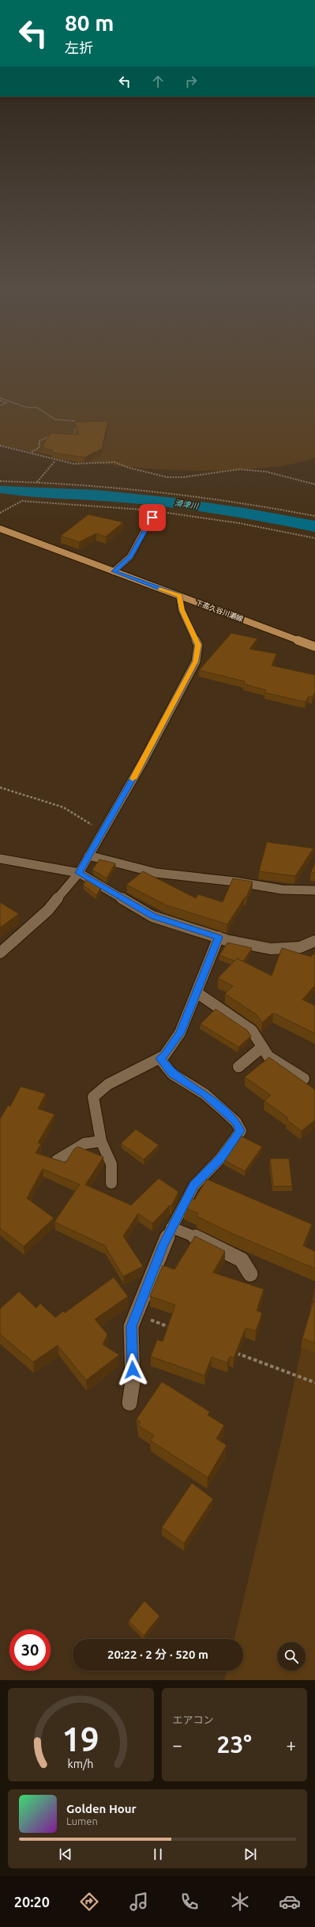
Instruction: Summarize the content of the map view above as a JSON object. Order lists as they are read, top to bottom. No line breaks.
{"streets":{"main road":["下高久谷川瀬線"]},"water":["滑津川"],"page":{"turn":["80 m","左折"],"limit":"30","trip":"20:22 · 2 分 · 520 m","tile":"エアコン","heat":["−","23°","+"],"song":["Golden Hour","Lumen"],"tabs":"20:20","gauge":["19","km/h"]}}
